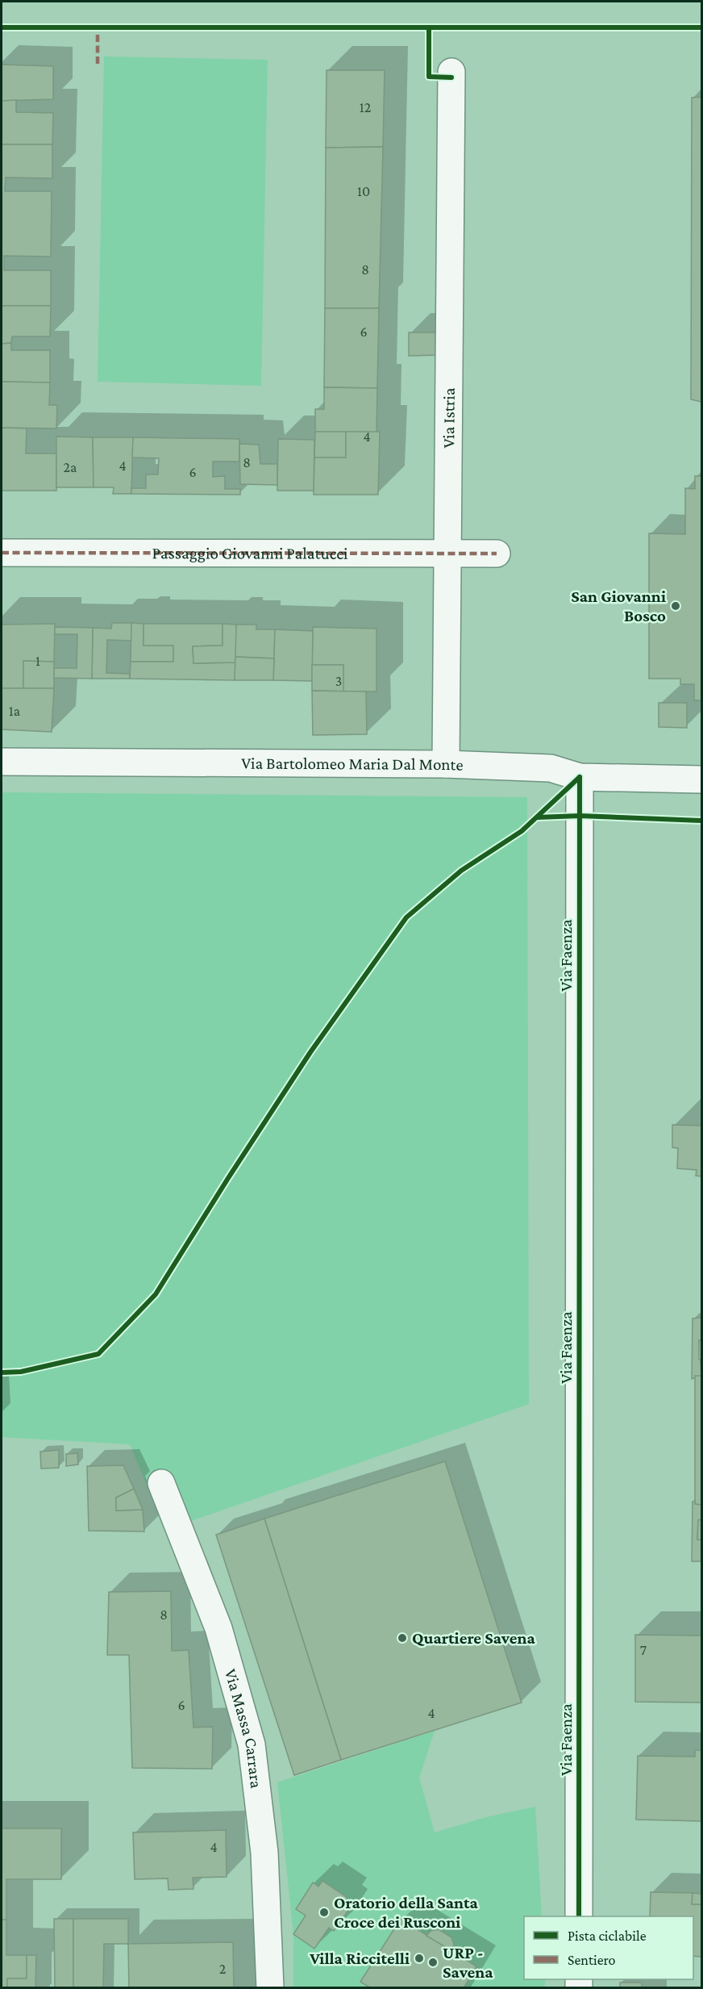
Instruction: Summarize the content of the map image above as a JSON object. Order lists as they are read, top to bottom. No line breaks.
{"streets":{"street":["Via Istria","Passaggio Giovanni Palatucci","Via Bartolomeo Maria Dal Monte","Via Faenza","Via Massa Carrara"]},"crossings":[["Via Istria","Passaggio Giovanni Palatucci"],["Via Istria","Via Bartolomeo Maria Dal Monte"],["Via Bartolomeo Maria Dal Monte","Via Faenza"]],"places":["San Giovanni Bosco","Quartiere Savena","Oratorio della Santa Croce dei Rusconi","Villa Riccitelli","URP - Savena"],"house_numbers":["12","10","8","6","4","8","4","2a","6","1","3","1a","8","7","6","4","4","2"],"legend":["Pista ciclabile","Sentiero"]}
